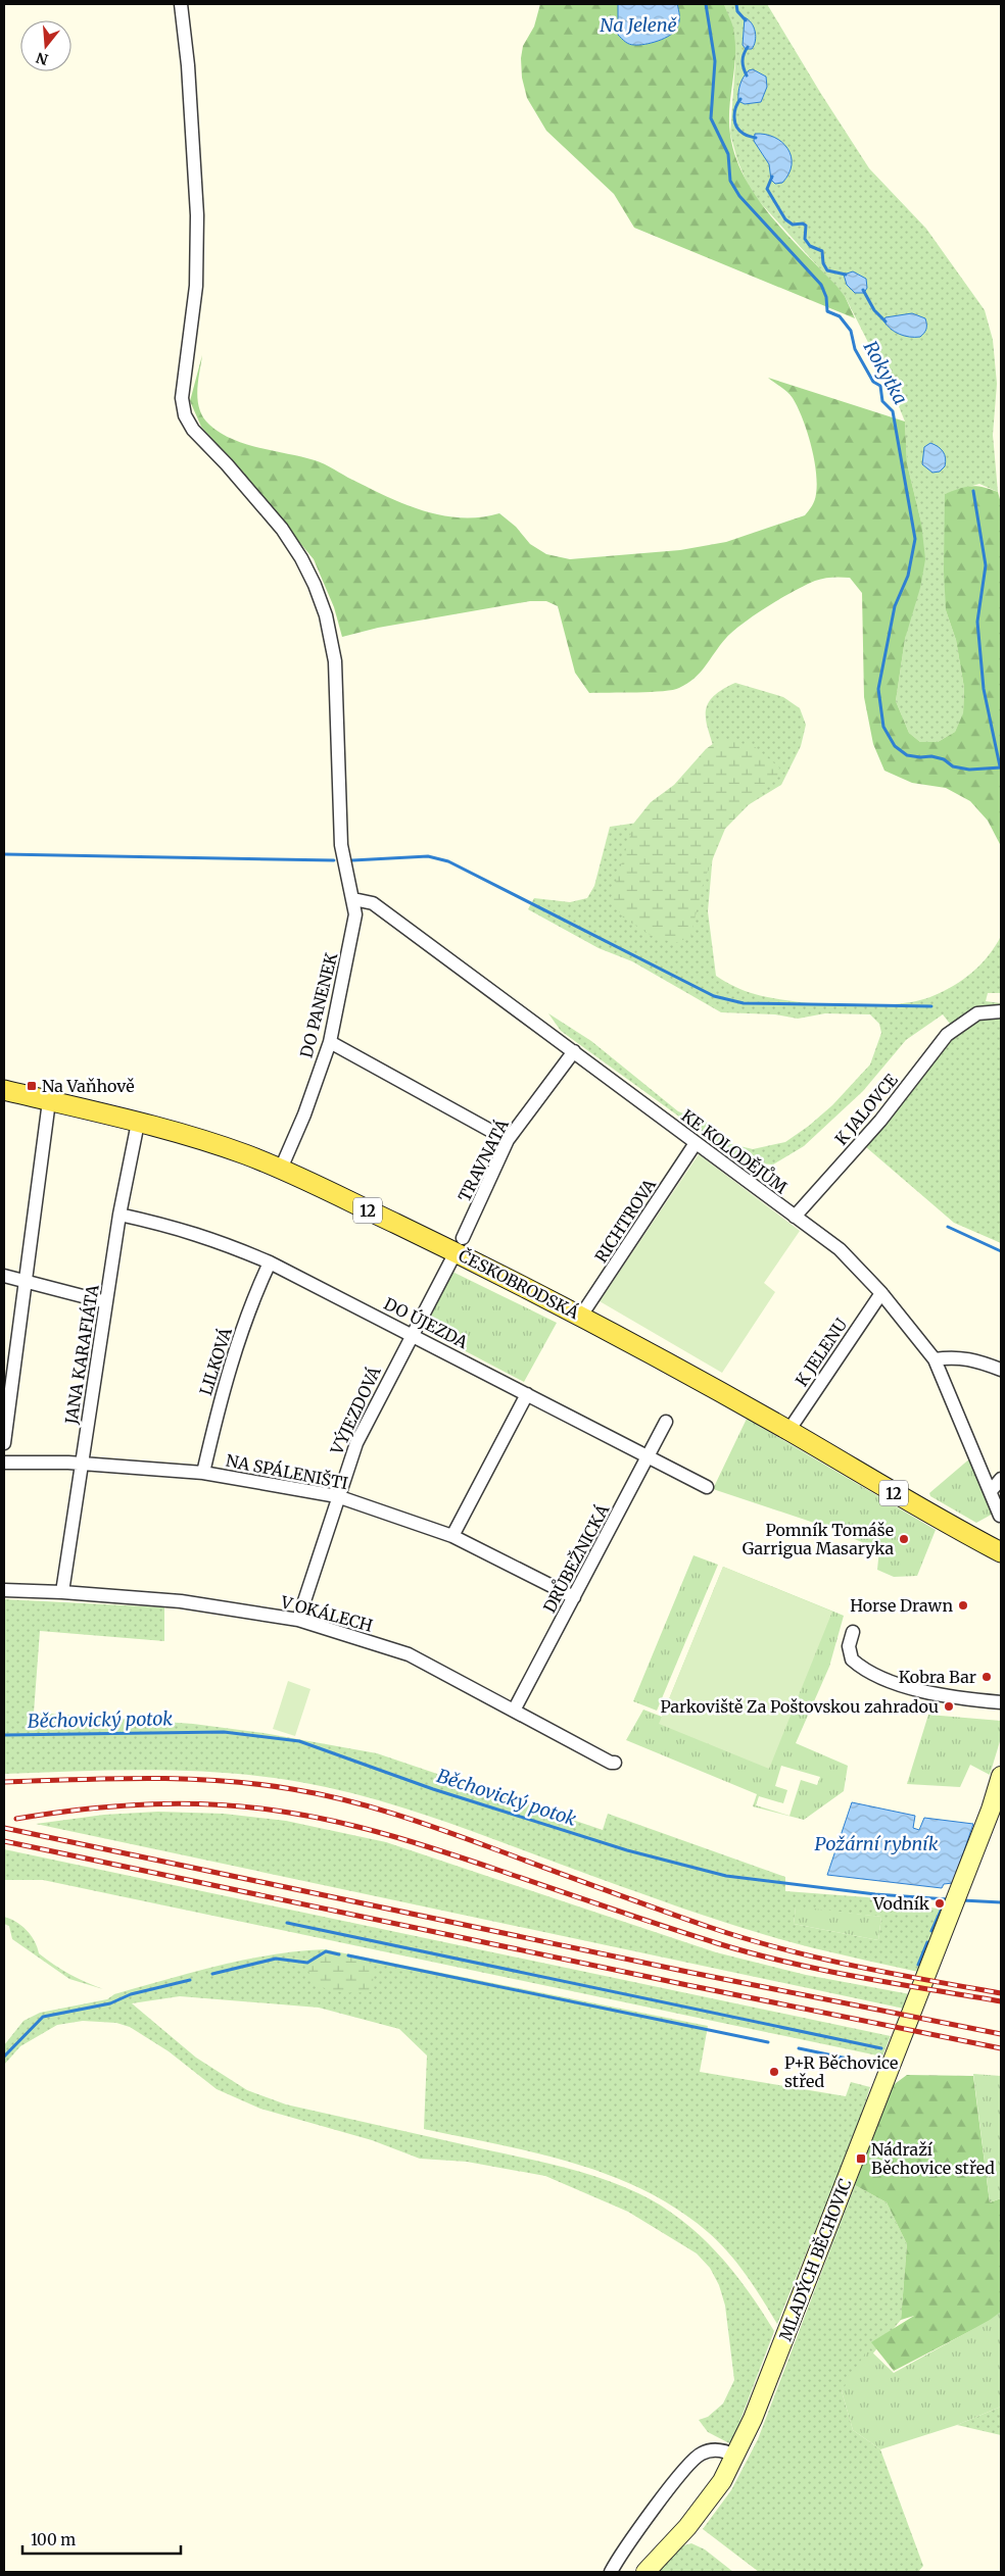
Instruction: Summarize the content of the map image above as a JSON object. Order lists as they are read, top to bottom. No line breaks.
{"streets":{"main road":["12","ČESKOBRODSKÁ"],"street":["DO PANENEK","K JALOVCE","KE KOLODĚJŮM","TRAVNATÁ","RICHTROVA","DO ÚJEZDA","K JELENU","JANA KARAFIÁTA","LILKOVÁ","VÝJEZDOVÁ","NA SPÁLENIŠTI","DRŮBEŽNICKÁ","V OKÁLECH","MLADÝCH BĚCHOVIC"]},"crossings":[["DO PANENEK","KE KOLODĚJŮM"],["DO PANENEK","ČESKOBRODSKÁ"],["K JALOVCE","KE KOLODĚJŮM"],["KE KOLODĚJŮM","TRAVNATÁ"],["KE KOLODĚJŮM","RICHTROVA"],["KE KOLODĚJŮM","K JELENU"],["TRAVNATÁ","ČESKOBRODSKÁ"],["TRAVNATÁ","VÝJEZDOVÁ"],["RICHTROVA","ČESKOBRODSKÁ"],["ČESKOBRODSKÁ","K JELENU"],["ČESKOBRODSKÁ","JANA KARAFIÁTA"],["ČESKOBRODSKÁ","VÝJEZDOVÁ"],["DO ÚJEZDA","JANA KARAFIÁTA"],["DO ÚJEZDA","LILKOVÁ"],["DO ÚJEZDA","VÝJEZDOVÁ"],["DO ÚJEZDA","DRŮBEŽNICKÁ"],["JANA KARAFIÁTA","NA SPÁLENIŠTI"],["JANA KARAFIÁTA","V OKÁLECH"],["LILKOVÁ","NA SPÁLENIŠTI"],["VÝJEZDOVÁ","NA SPÁLENIŠTI"],["VÝJEZDOVÁ","V OKÁLECH"],["NA SPÁLENIŠTI","DRŮBEŽNICKÁ"],["DRŮBEŽNICKÁ","V OKÁLECH"]],"water":["Na Jeleně","Rokytka","Běchovický potok","Požární rybník"],"places":{"transit":["Na Vaňhově","Nádraží Běchovice střed"],"other":["Pomník Tomáše Garrigua Masaryka","Horse Drawn","Kobra Bar","Parkoviště Za Poštovskou zahradou","Vodník","P+R Běchovice střed"]},"scale_bar":"100 m","north":"bottom"}
